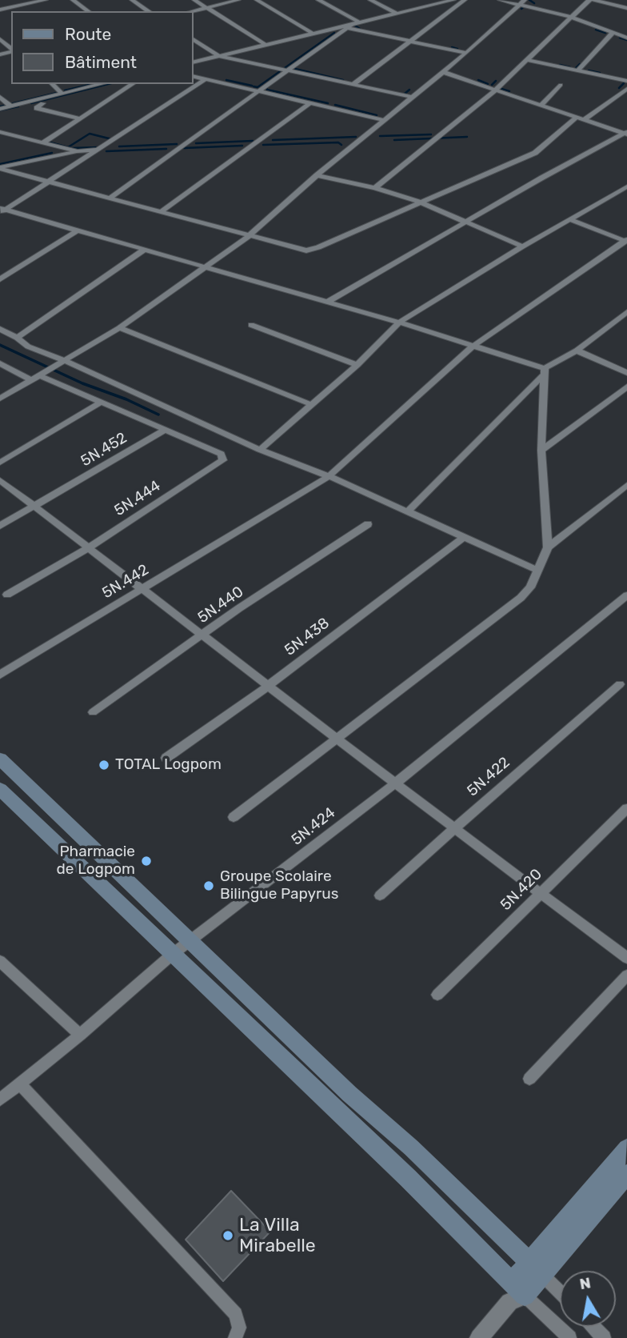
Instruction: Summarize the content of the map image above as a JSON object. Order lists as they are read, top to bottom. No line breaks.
{"streets":{"street":["5N.452","5N.444","5N.442","5N.440","5N.438","5N.422","5N.424","5N.420"]},"crossings":[["5N.452","5N.444"]],"places":["TOTAL Logpom","Pharmacie de Logpom","Groupe Scolaire Bilingue Papyrus","La Villa Mirabelle"],"legend":["Route","Bâtiment"],"north":"top"}
